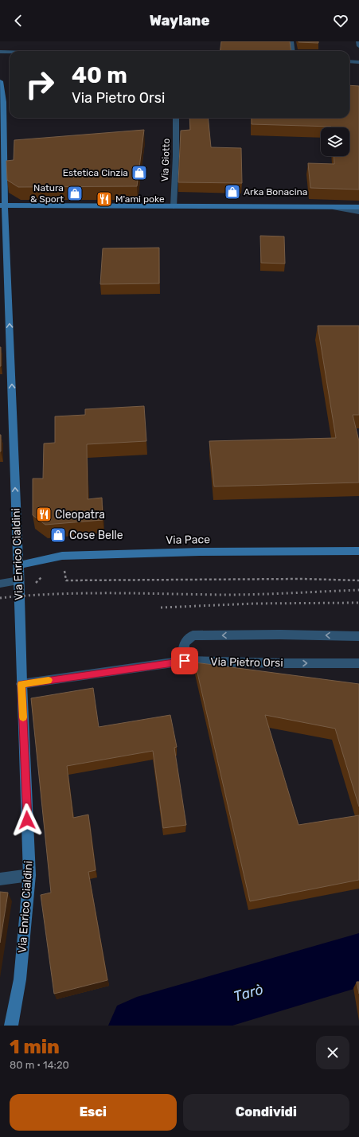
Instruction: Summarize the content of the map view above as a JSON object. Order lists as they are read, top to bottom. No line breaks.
{"streets":{"street":["Via Giotto","Via Pace","Via Enrico Cialdini","Via Pietro Orsi"]},"crossings":[["Via Pace","Via Enrico Cialdini"],["Via Enrico Cialdini","Via Pietro Orsi"]],"one_way":["Via Enrico Cialdini","Via Pietro Orsi"],"water":["Tarò"],"places":{"shop":["Estetica Cinzia","Arka Bonacina","Natura & Sport","Cose Belle"],"restaurant":["M'ami poke","Cleopatra"]},"page":{"header":"Waylane","turn":["40 m","Via Pietro Orsi"],"heading":["1 min","80 m · 14:20"],"buttons":["Esci","Condividi"]}}
